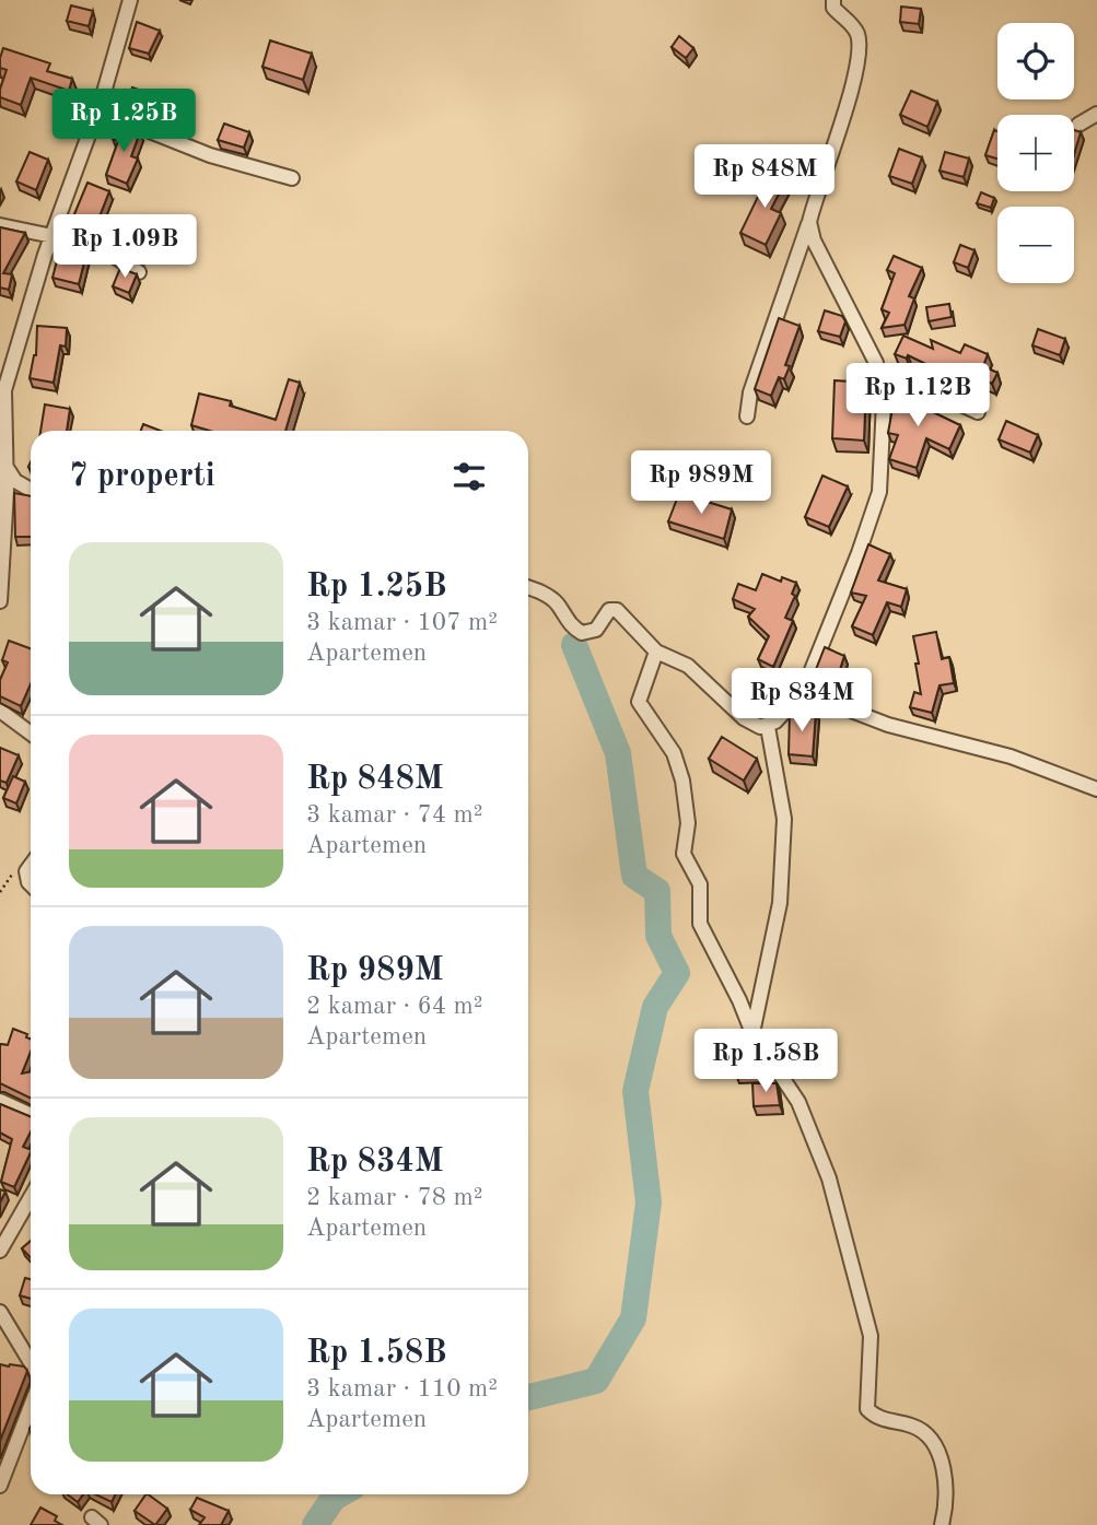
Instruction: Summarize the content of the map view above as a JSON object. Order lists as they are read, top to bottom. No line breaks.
{"page":{"map_buttons":["+","−"],"price":["Rp 1.25B","Rp 848M","Rp 1.09B","Rp 1.12B","Rp 989M","Rp 834M","Rp 1.58B"],"heading":"7 properti","list":[{"name":"Rp 1.25B","note":"3 kamar · 107 m² · Apartemen"},{"name":"Rp 848M","note":"3 kamar · 74 m² · Apartemen"},{"name":"Rp 989M","note":"2 kamar · 64 m² · Apartemen"},{"name":"Rp 834M","note":"2 kamar · 78 m² · Apartemen"},{"name":"Rp 1.58B","note":"3 kamar · 110 m² · Apartemen"}]}}
